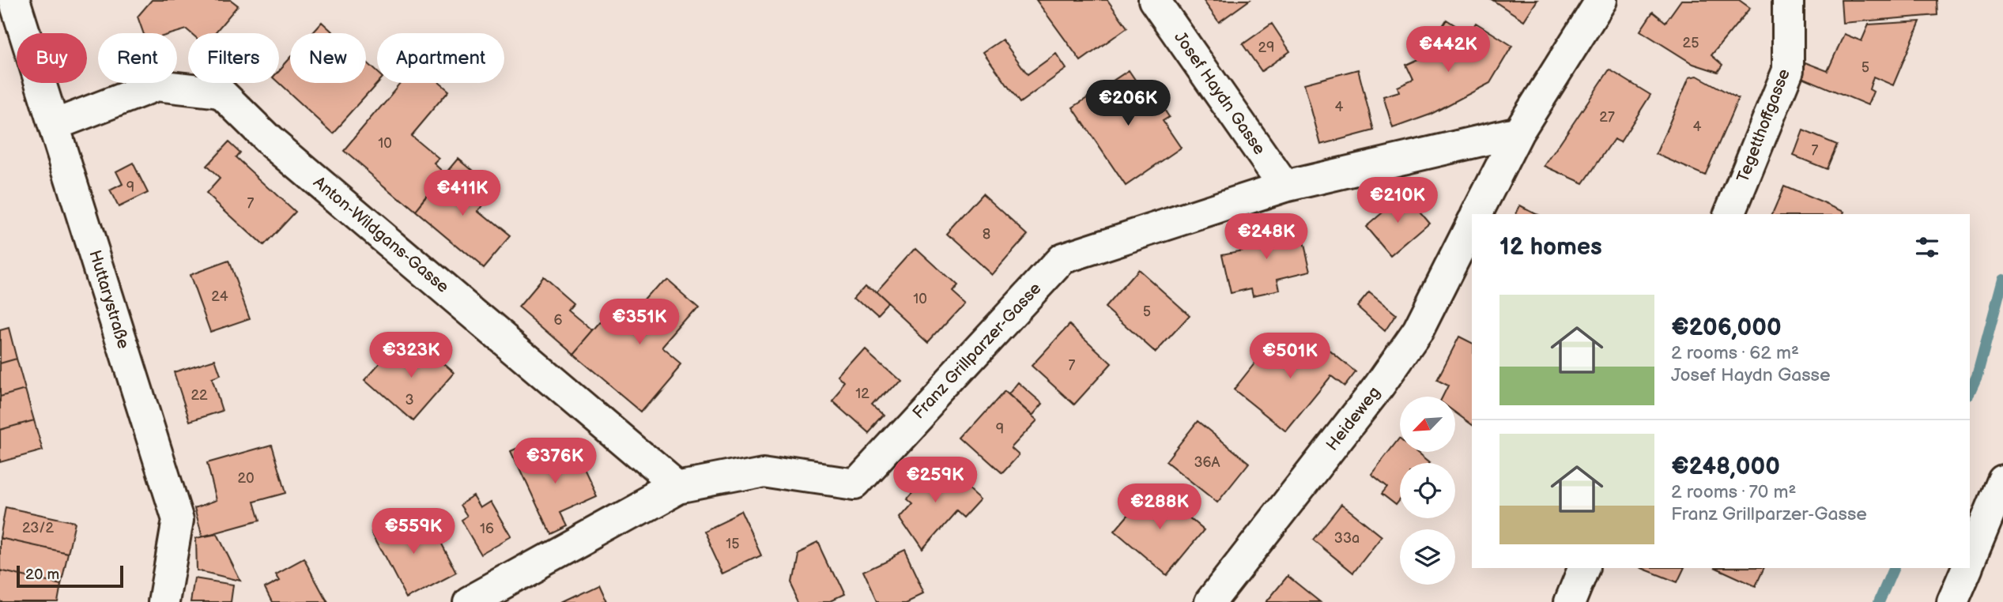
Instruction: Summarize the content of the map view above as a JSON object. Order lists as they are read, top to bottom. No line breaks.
{"streets":{"street":["Josef Haydn Gasse","Tegetthoffgasse","Anton-Wildgans-Gasse","Huttarystraße","Franz Grillparzer-Gasse","Heideweg"]},"crossings":[["Josef Haydn Gasse","Franz Grillparzer-Gasse"],["Anton-Wildgans-Gasse","Huttarystraße"],["Anton-Wildgans-Gasse","Franz Grillparzer-Gasse"]],"house_numbers":["25","29","5","4","27","4","10","7","9","7","8","24","10","5","6","7","12","22","3","9","36A","20","23/2","16","33a","15"],"scale_bar":"20 m","north":"bottom left","page":{"price":["€442K","€206K","€411K","€210K","€248K","€351K","€323K","€501K","€376K","€259K","€288K","€559K"],"chip":["Buy","Rent","Filters","New","Apartment"],"heading":"12 homes","list":[{"name":"€206,000","note":"2 rooms · 62 m² · Josef Haydn Gasse"},{"name":"€248,000","note":"2 rooms · 70 m² · Franz Grillparzer-Gasse"}],"scale":"20 m"}}
